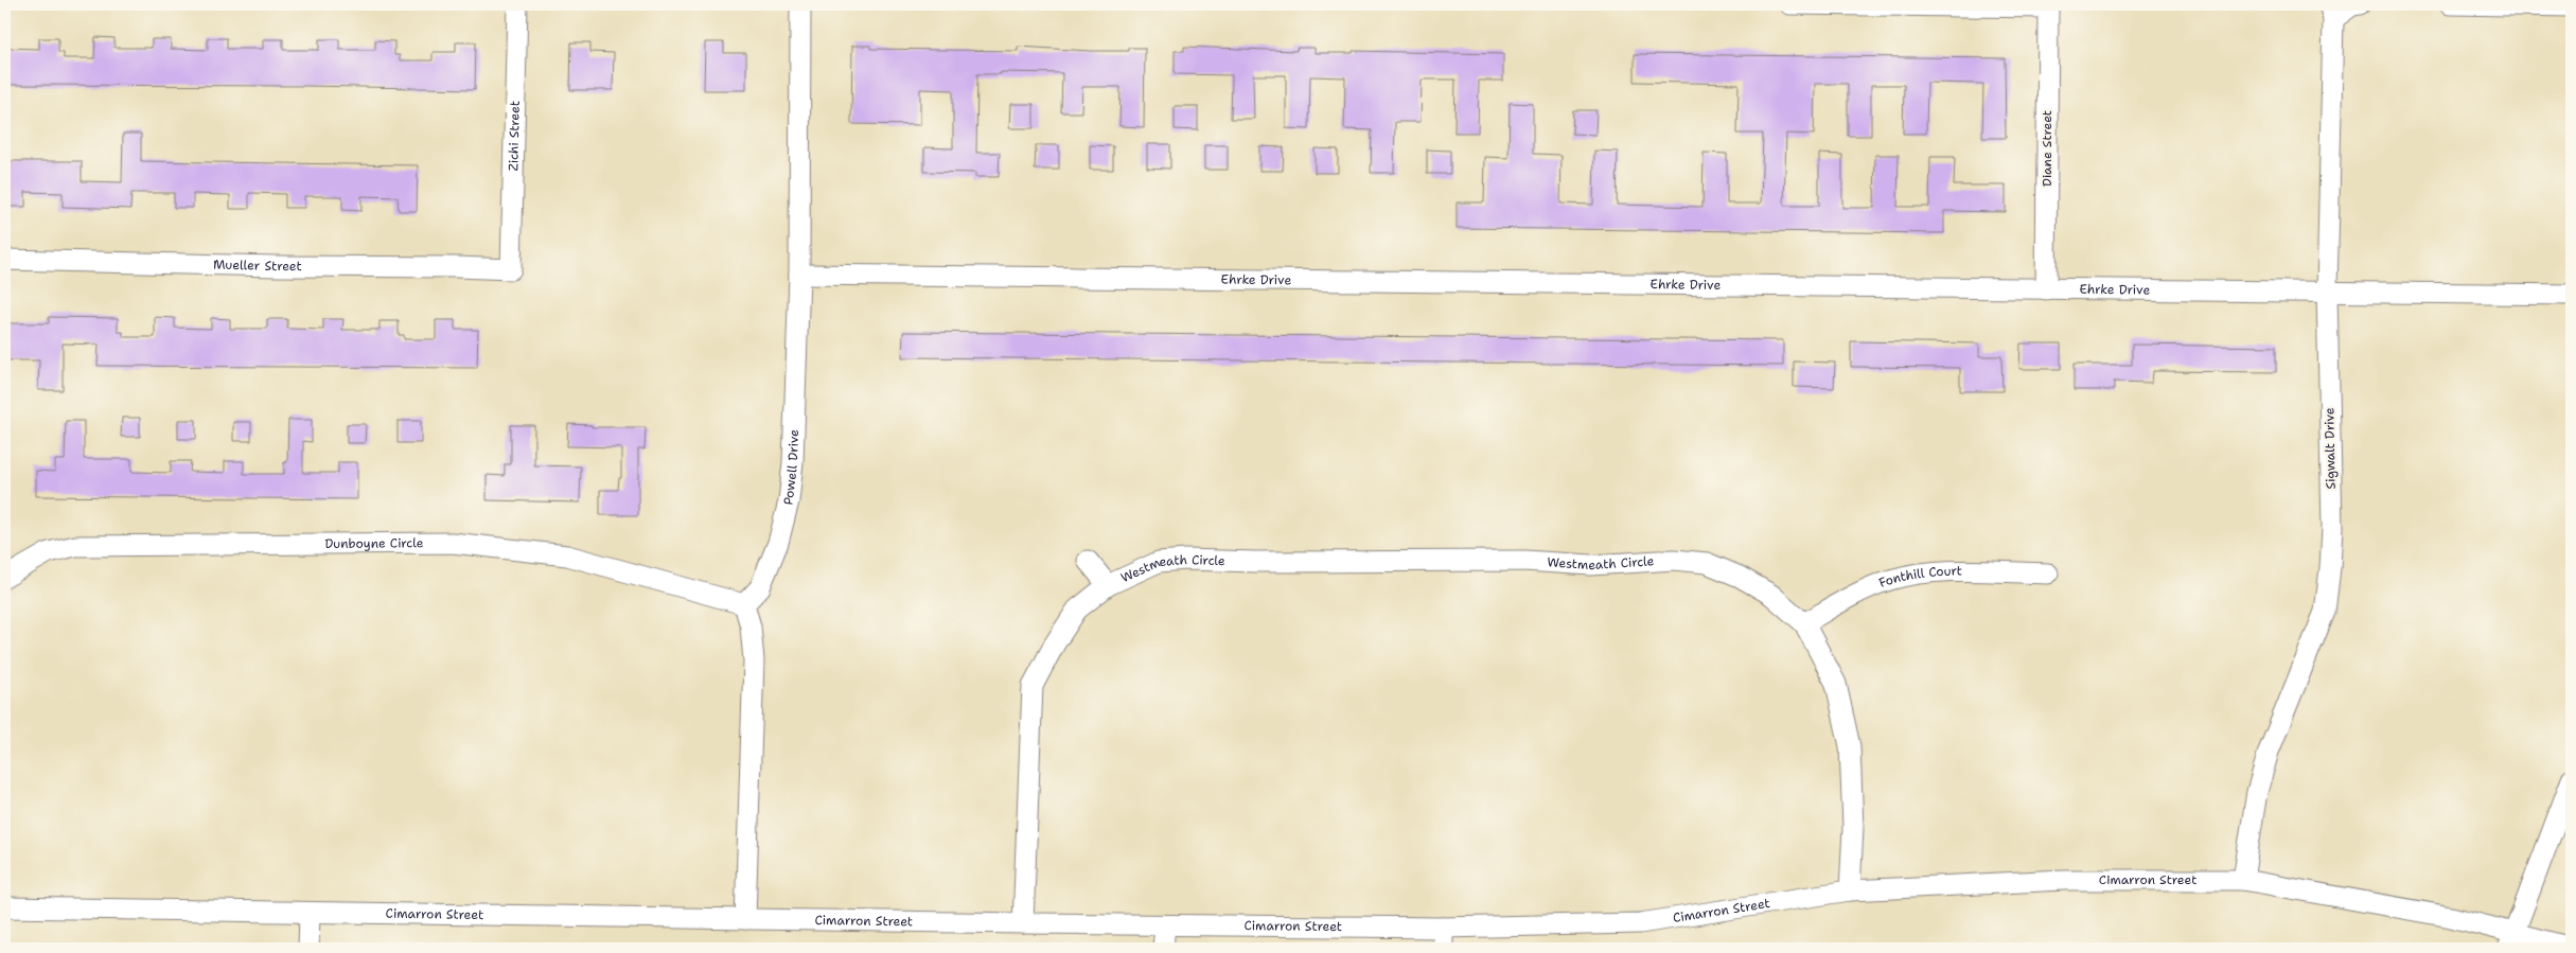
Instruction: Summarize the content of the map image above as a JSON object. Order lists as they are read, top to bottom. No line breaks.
{"streets":{"street":["Zichi Street","Diane Street","Mueller Street","Ehrke Drive","Sigwalt Drive","Powell Drive","Dunboyne Circle","Westmeath Circle","Fonthill Court","Cimarron Street"]},"crossings":[["Zichi Street","Mueller Street"],["Diane Street","Ehrke Drive"],["Ehrke Drive","Sigwalt Drive"],["Ehrke Drive","Powell Drive"],["Sigwalt Drive","Cimarron Street"],["Powell Drive","Dunboyne Circle"],["Westmeath Circle","Fonthill Court"],["Westmeath Circle","Cimarron Street"]]}
